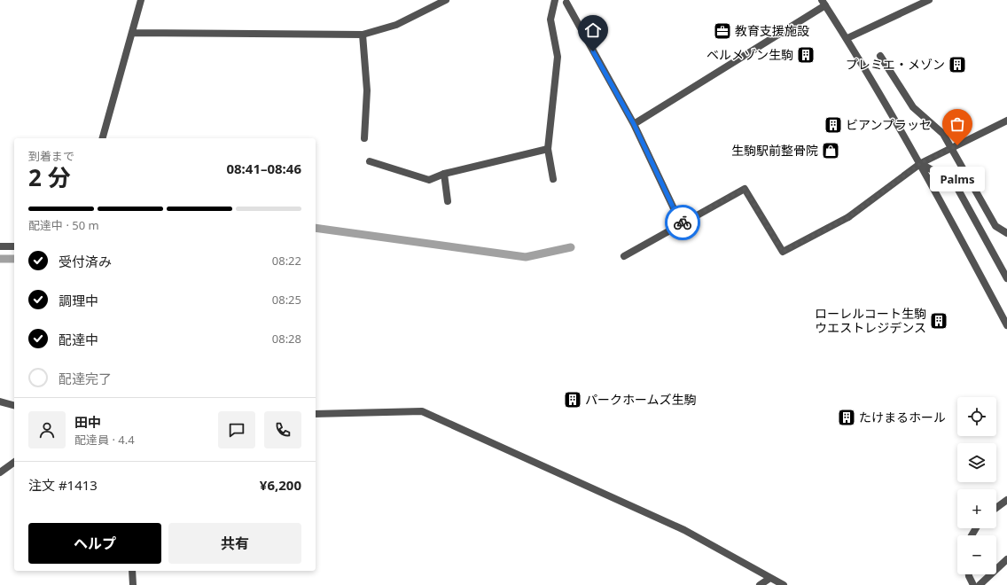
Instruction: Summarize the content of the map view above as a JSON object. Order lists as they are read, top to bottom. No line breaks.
{"places":{"office":["教育支援施設"],"building":["ベルメゾン生駒","プレミエ・メゾン","ビアンプラッセ","ローレルコート生駒 ウエストレジデンス","パークホームズ生駒","たけまるホール"],"other":["Palms"],"shop":["生駒駅前整骨院"]},"page":{"heading":["2 分","到着まで","08:41–08:46"],"panel":["田中","配達員 · 4.4","注文 #1413","¥6,200"],"bubble":"Palms","bar":"配達中 · 50 m","list":[["受付済み","08:22"],["調理中","08:25"],["配達中","08:28"],"配達完了"],"map_buttons":["+","−"],"buttons":["ヘルプ","共有"]}}
